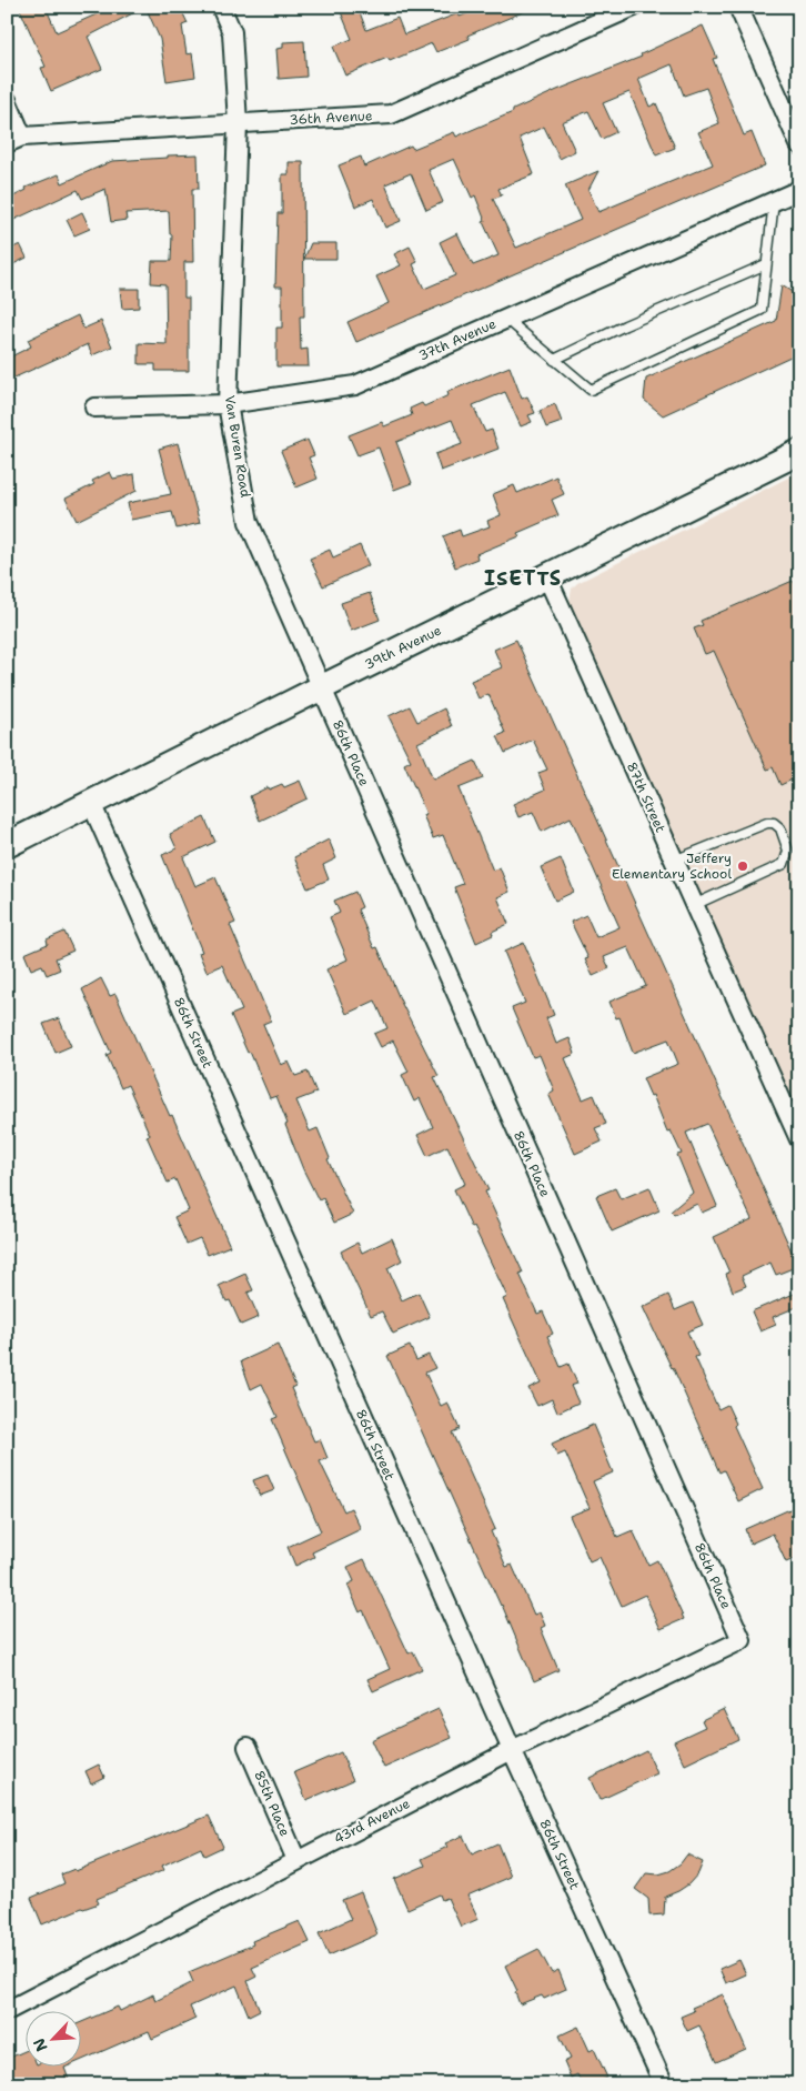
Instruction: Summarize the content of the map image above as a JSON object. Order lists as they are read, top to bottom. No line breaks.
{"streets":{"main road":["39th Avenue"],"street":["36th Avenue","37th Avenue","Van Buren Road","86th Place","87th Street","86th Street","85th Place","43rd Avenue"]},"crossings":[["36th Avenue","Van Buren Road"],["37th Avenue","Van Buren Road"],["Van Buren Road","39th Avenue"],["Van Buren Road","86th Place"],["39th Avenue","86th Place"],["39th Avenue","87th Street"],["39th Avenue","86th Street"],["86th Place","43rd Avenue"],["86th Street","43rd Avenue"],["85th Place","43rd Avenue"]],"districts":["ISETTS"],"places":["Jeffery Elementary School"],"north":"bottom left"}
